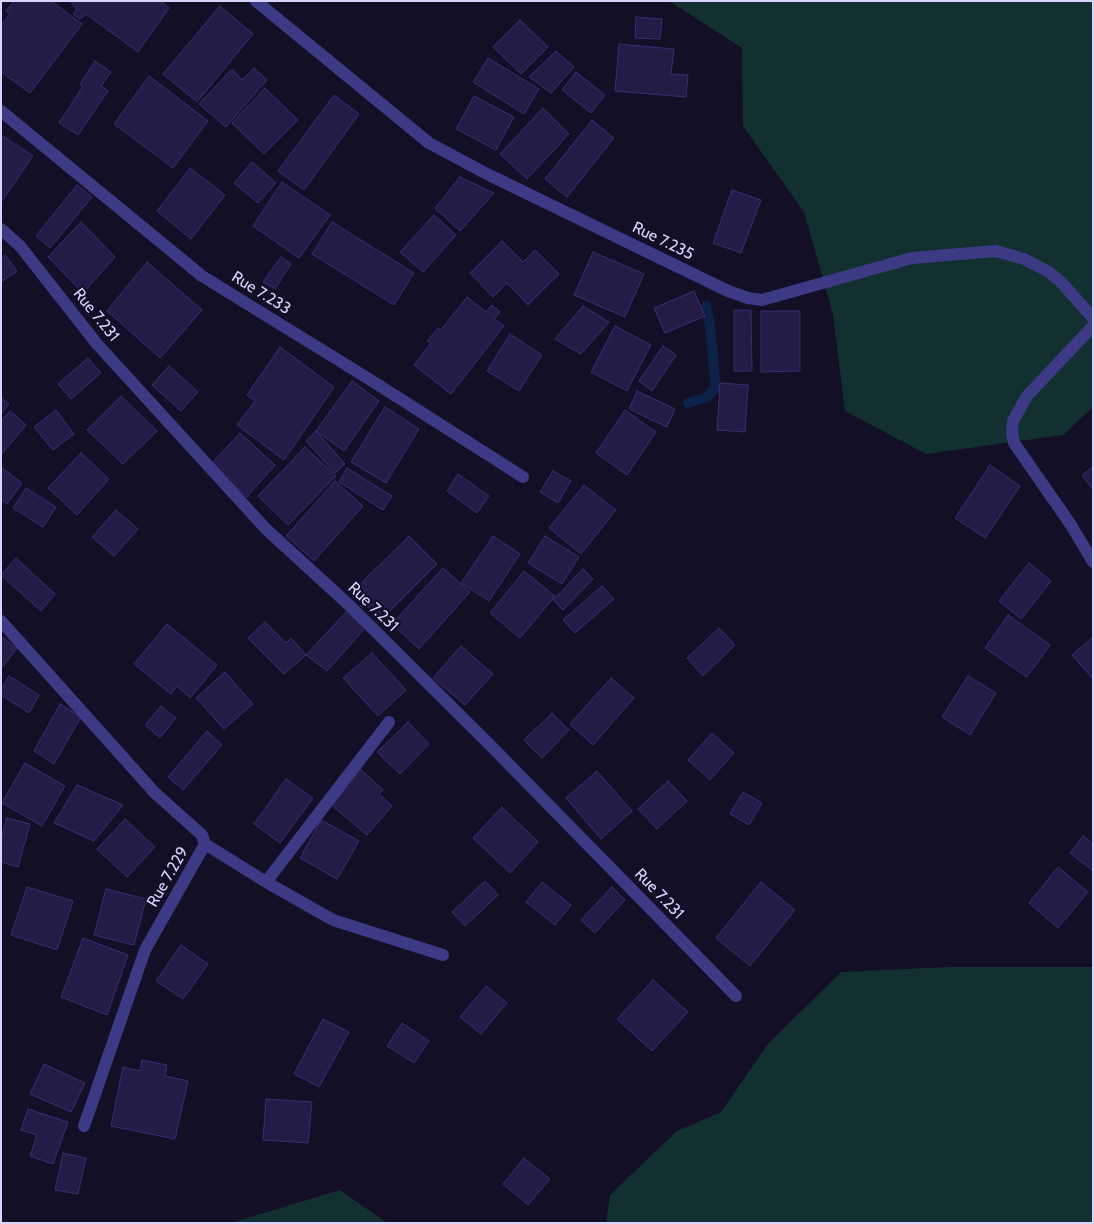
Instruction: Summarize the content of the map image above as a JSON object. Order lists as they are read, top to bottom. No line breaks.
{"streets":{"street":["Rue 7.235","Rue 7.233","Rue 7.231","Rue 7.229"]}}
